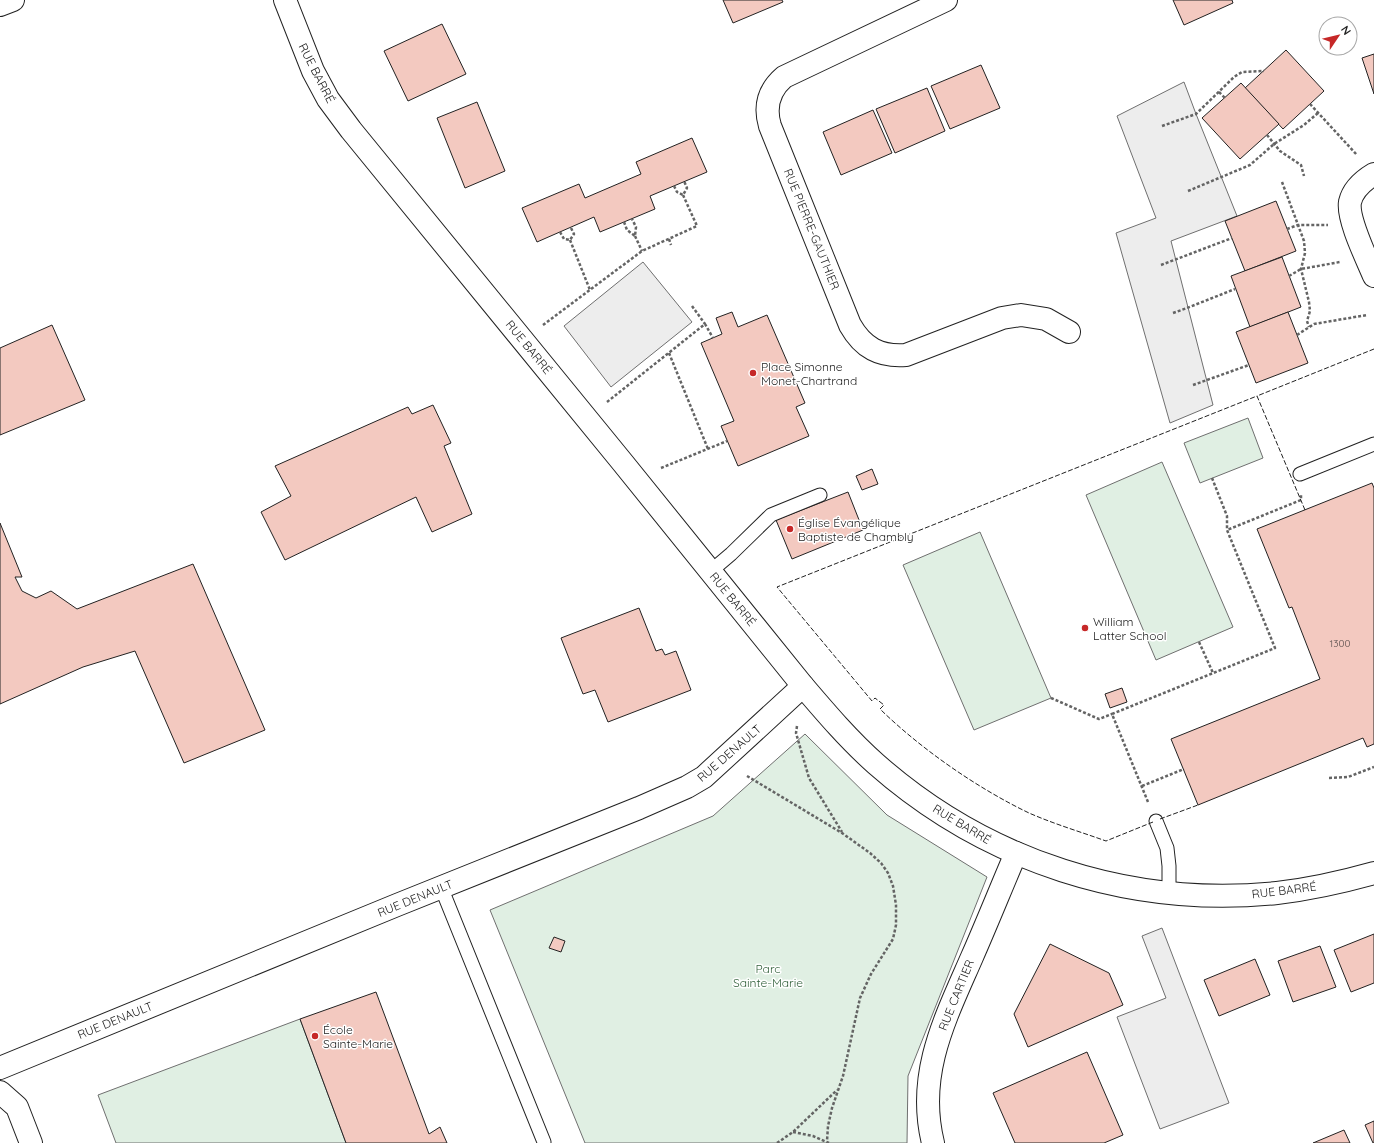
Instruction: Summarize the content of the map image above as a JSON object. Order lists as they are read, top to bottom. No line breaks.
{"streets":{"street":["RUE BARRÉ","RUE PIERRE-GAUTHIER","RUE DENAULT","RUE CARTIER"]},"crossings":[["RUE BARRÉ","RUE DENAULT"],["RUE BARRÉ","RUE CARTIER"]],"parks":["Parc Sainte-Marie"],"places":["Place Simonne Monet-Chartrand","Église Évangélique Baptiste de Chambly","William Latter School","École Sainte-Marie"],"house_numbers":["1300"],"north":"top right"}
